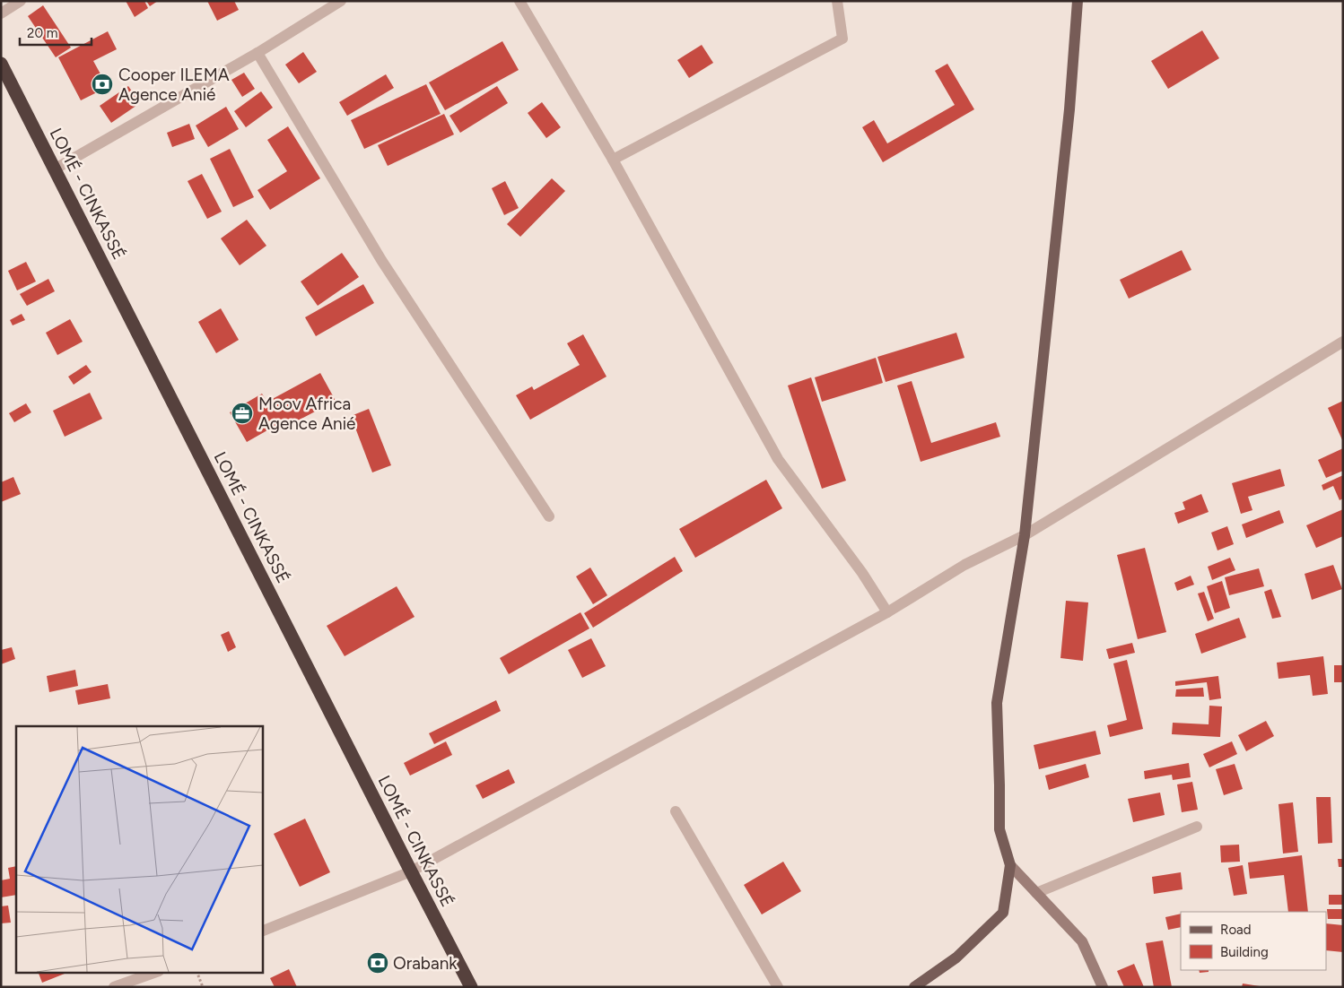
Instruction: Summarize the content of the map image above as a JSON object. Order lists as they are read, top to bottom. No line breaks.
{"streets":{"highway":["LOMÉ - CINKASSÉ"]},"places":{"bank":["Cooper ILEMA Agence Anié","Orabank"],"office":["Moov Africa Agence Anié"]},"legend":["Road","Building"],"scale_bar":"20 m"}
